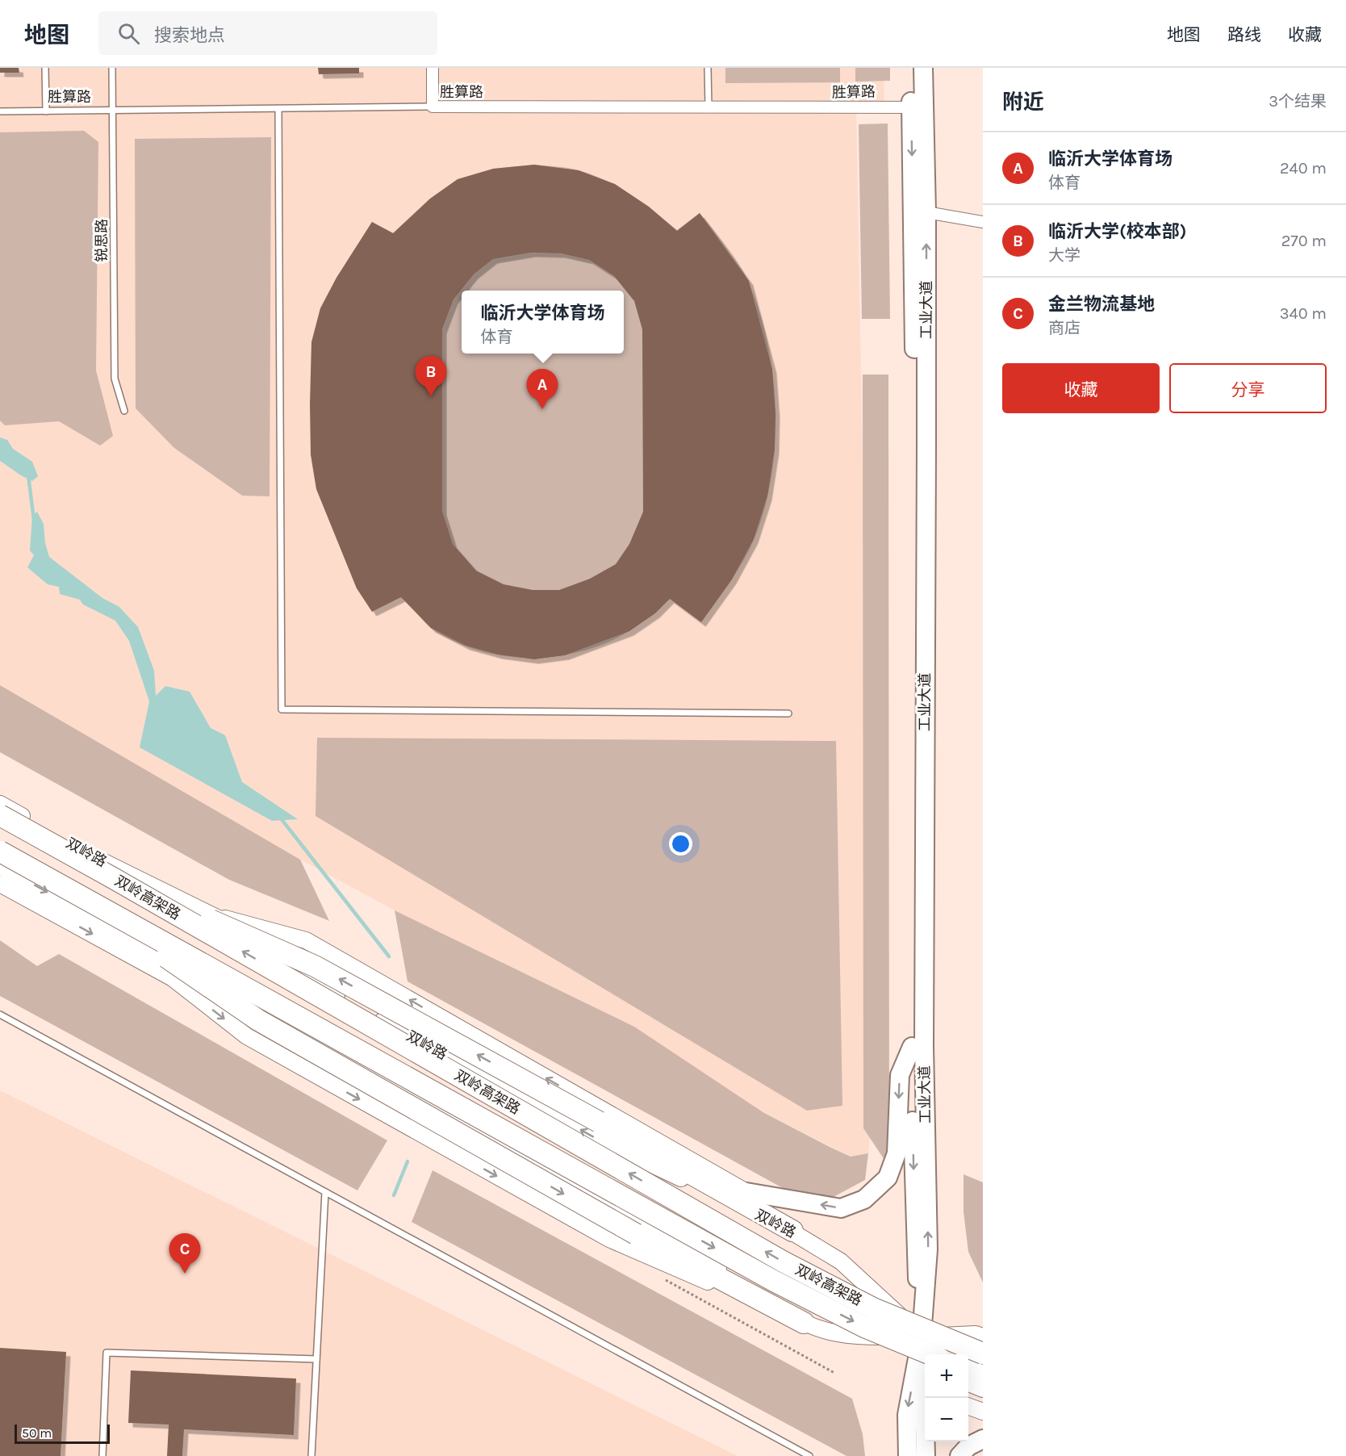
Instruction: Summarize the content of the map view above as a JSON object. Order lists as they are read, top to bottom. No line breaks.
{"streets":{"highway":["双岭高架路"],"main road":["工业大道","双岭路"],"street":["胜算路"],"lane":["锐思路"]},"crossings":[["胜算路","锐思路"],["胜算路","工业大道"],["工业大道","双岭路"]],"scale_bar":"50 m","page":{"header":"地图","search":"搜索地点","nav":["地图","路线","收藏"],"heading":["附近","3个结果"],"list":[{"mark":"A","name":"临沂大学体育场","note":"体育","value":"240 m"},{"mark":"B","name":"临沂大学(校本部)","note":"大学","value":"270 m"},{"mark":"C","name":"金兰物流基地","note":"商店","value":"340 m"}],"popup":["临沂大学体育场","体育"],"buttons":["收藏","分享"],"pins":["B","A","C"],"map_buttons":["+","−"],"scale":"50 m"}}
